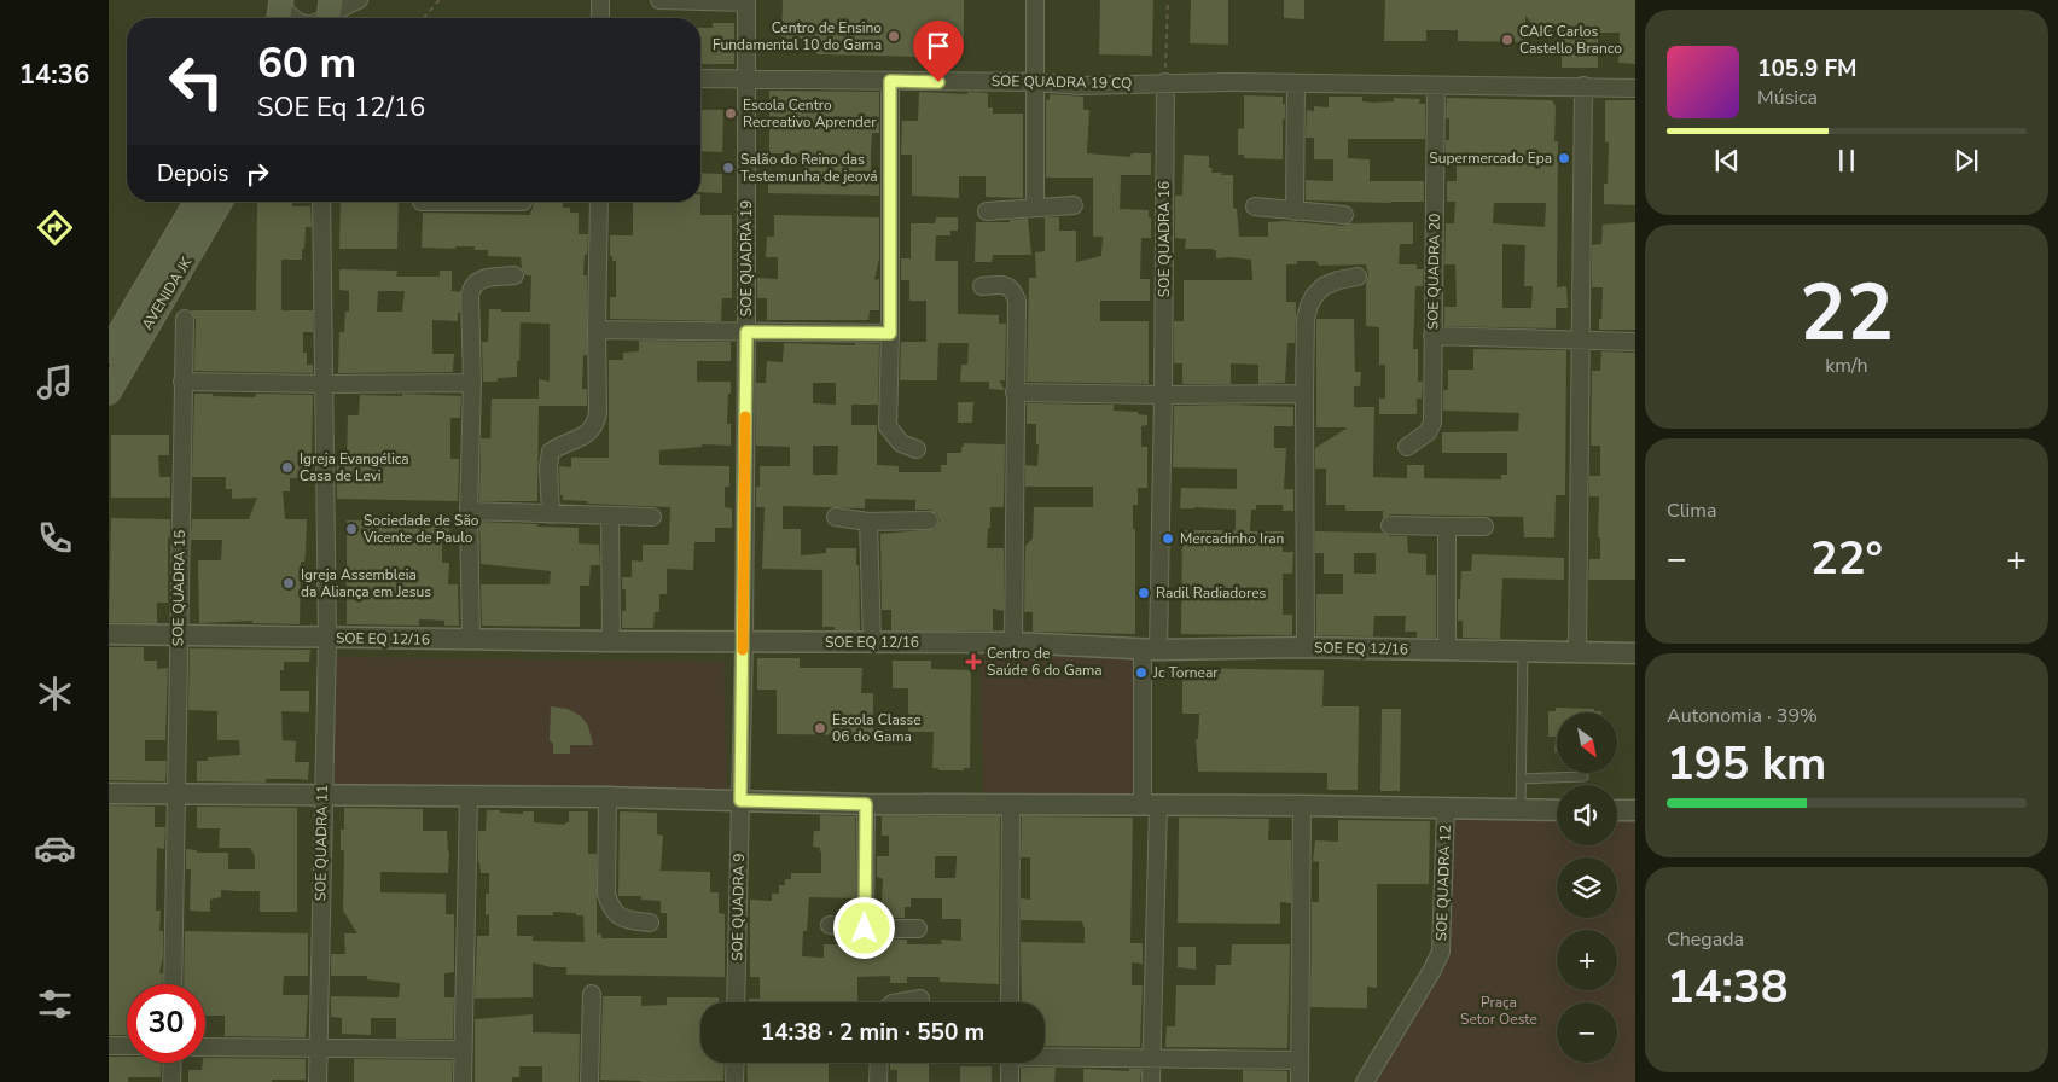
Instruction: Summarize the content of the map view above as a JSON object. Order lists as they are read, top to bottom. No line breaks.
{"streets":{"main road":["AVENIDA JK"],"street":["SOE QUADRA 19 CQ","SOE QUADRA 16","SOE QUADRA 19","SOE QUADRA 20","SOE QUADRA 15","SOE EQ 12/16","SOE QUADRA 11","SOE QUADRA 12","SOE QUADRA 9"]},"crossings":[["SOE QUADRA 19 CQ","SOE QUADRA 16"],["SOE QUADRA 19 CQ","SOE QUADRA 19"],["SOE QUADRA 16","SOE EQ 12/16"],["SOE QUADRA 19","SOE EQ 12/16"],["SOE QUADRA 19","SOE QUADRA 9"],["SOE QUADRA 15","SOE EQ 12/16"],["SOE EQ 12/16","SOE QUADRA 11"]],"parks":["Praça Setor Oeste"],"places":{"other":["Centro de Ensino Fundamental 10 do Gama","CAIC Carlos Castello Branco","Escola Centro Recreativo Aprender","Supermercado Epa","Salão do Reino das Testemunha de jeová","Igreja Evangélica Casa de Levi","Sociedade de São Vicente de Paulo","Mercadinho Iran","Igreja Assembleia da Aliança em Jesus","Radil Radiadores","Jc Tornear","Escola Classe 06 do Gama"],"health":["Centro de Saúde 6 do Gama"]},"north":"bottom right","page":{"tabs":"14:36","turn":["60 m","SOE Eq 12/16"],"song":["105.9 FM","Música"],"then":"Depois","tile":[["22","km/h"],"Clima",["Autonomia · 39%","195 km"],["Chegada","14:38"]],"heat":["−","22°","+"],"map_buttons":["+","−"],"limit":"30","trip":"14:38 · 2 min · 550 m"}}
